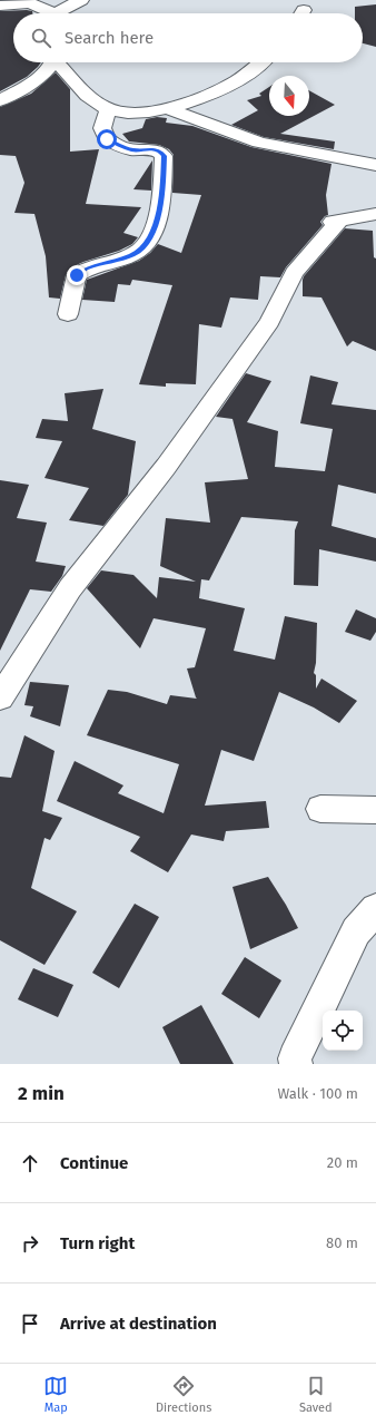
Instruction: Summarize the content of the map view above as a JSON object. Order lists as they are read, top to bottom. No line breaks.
{"north":"bottom","page":{"search":"Search here","heading":["2 min","Walk · 100 m"],"list":[["Continue","20 m"],["Turn right","80 m"],"Arrive at destination"],"nav":["Map","Directions","Saved"]}}
